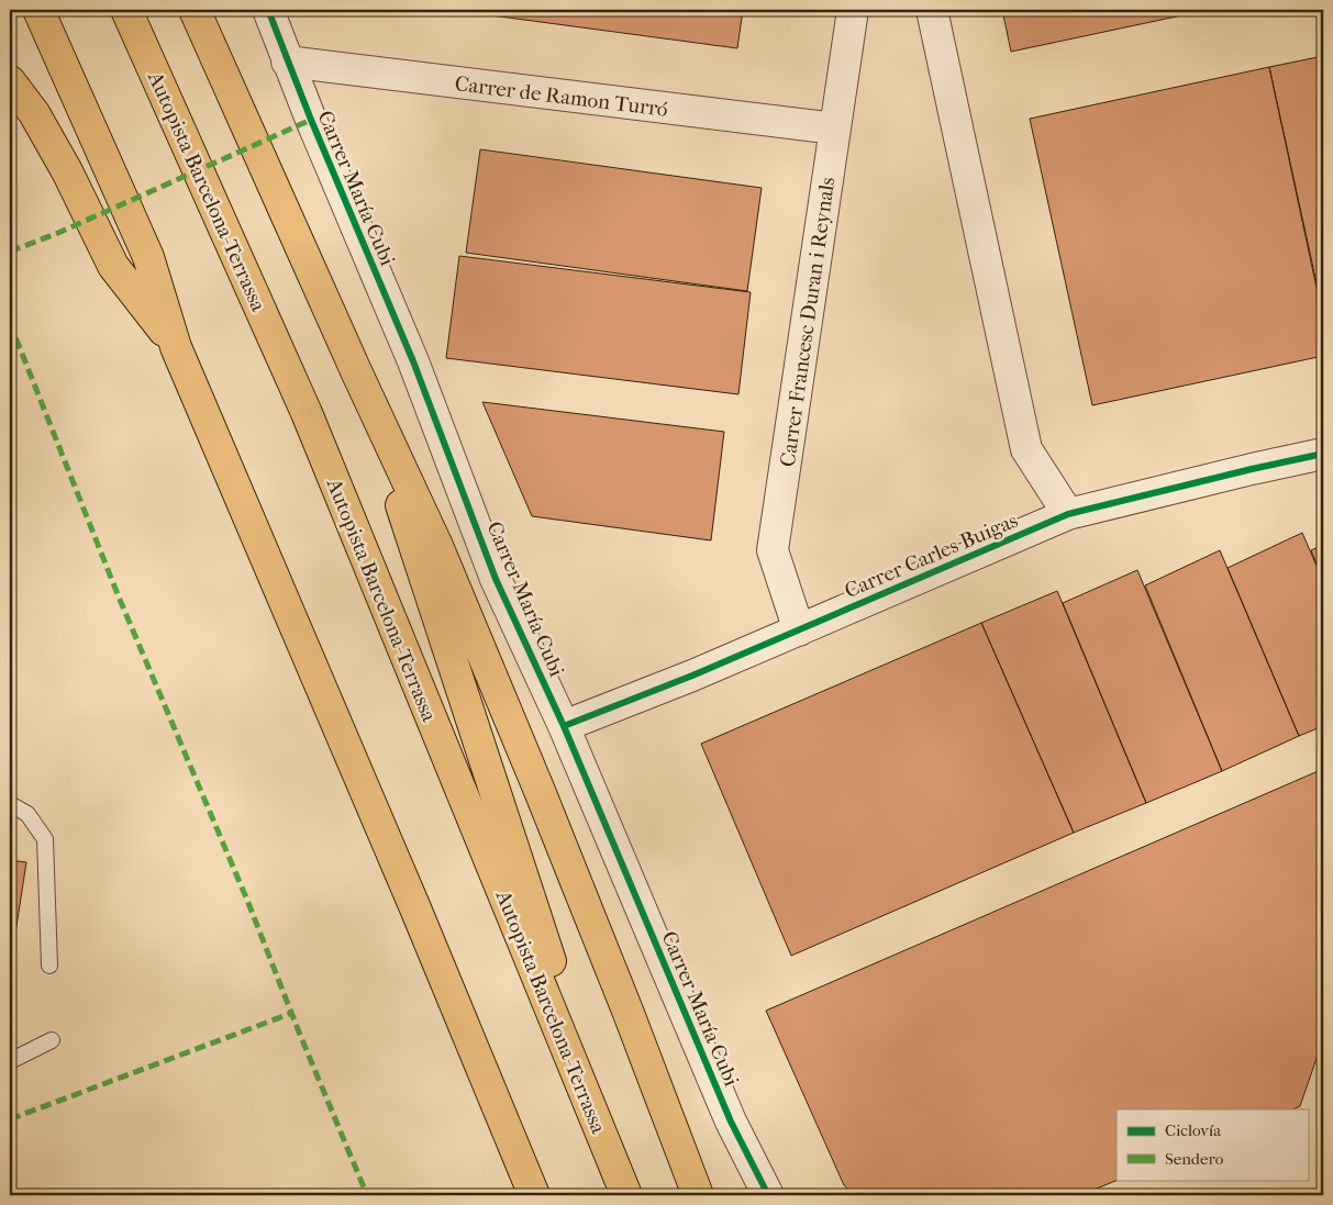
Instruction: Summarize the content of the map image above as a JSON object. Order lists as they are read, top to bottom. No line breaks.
{"streets":{"highway":["Autopista Barcelona-Terrassa"],"street":["Carrer de Ramon Turró","Carrer María Cubi","Carrer Francesc Duran i Reynals","Carrer Carles Buigas"]},"crossings":[["Carrer de Ramon Turró","Carrer María Cubi"],["Carrer de Ramon Turró","Carrer Francesc Duran i Reynals"],["Carrer María Cubi","Carrer Carles Buigas"],["Carrer Francesc Duran i Reynals","Carrer Carles Buigas"]],"legend":["Ciclovía","Sendero"]}
